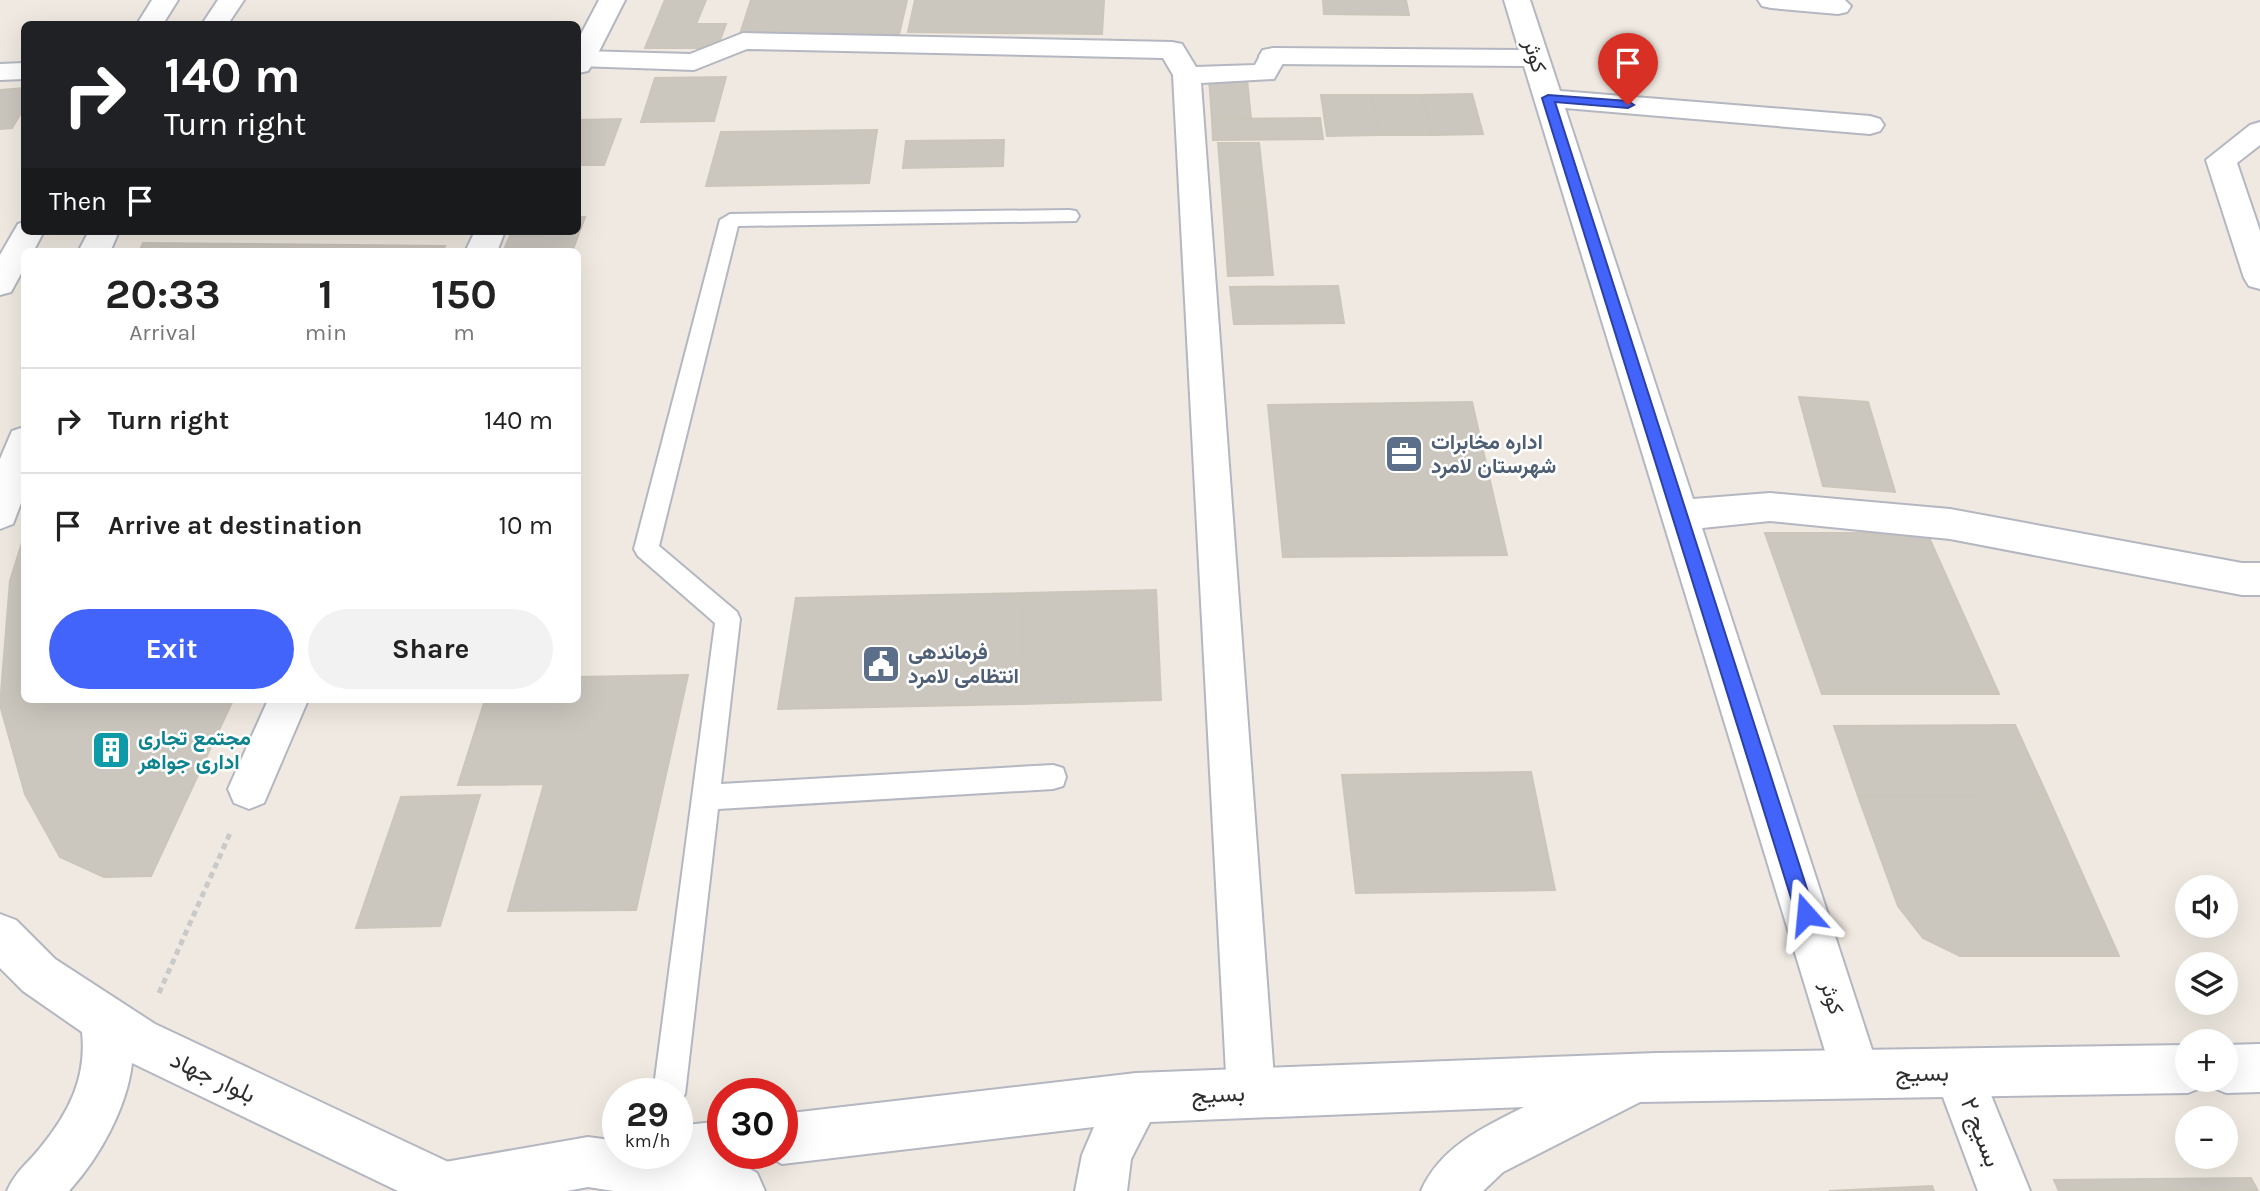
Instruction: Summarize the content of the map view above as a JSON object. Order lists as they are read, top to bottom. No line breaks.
{"streets":{"street":["کوثر","بسیج","بلوار جهاد","بسیج ۲"]},"crossings":[["کوثر","بسیج"],["بسیج","بسیج ۲"]],"places":{"office":["اداره مخابرات شهرستان لامرد"],"public building":["فرماندهی انتظامی لامرد"],"building":["مجتمع تجاری اداری جواهر"]},"page":{"turn":["140 m","Turn right"],"then":"Then","eta":["20:33","Arrival","1","min","150","m"],"list":[{"name":"Turn right","value":"140 m"},{"name":"Arrive at destination","value":"10 m"}],"buttons":["Exit","Share"],"map_buttons":["+","−"],"speed":"29 km/h","limit":"30"}}
